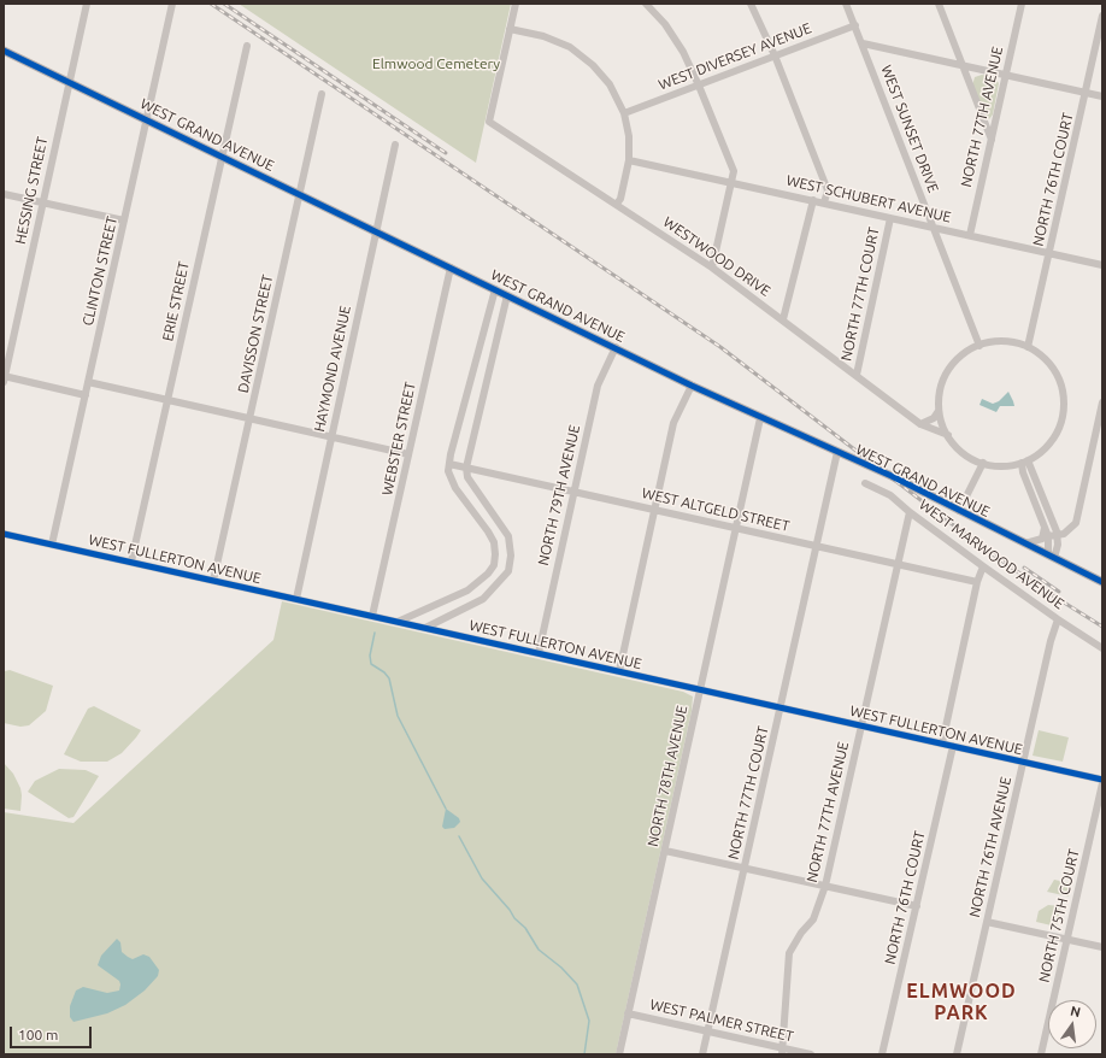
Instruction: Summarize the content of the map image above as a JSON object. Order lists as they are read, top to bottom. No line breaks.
{"streets":{"main road":["WEST GRAND AVENUE"],"street":["WEST DIVERSEY AVENUE","NORTH 77TH AVENUE","WEST SUNSET DRIVE","NORTH 76TH COURT","HESSING STREET","WEST SCHUBERT AVENUE","WESTWOOD DRIVE","CLINTON STREET","NORTH 77TH COURT","ERIE STREET","DAVISSON STREET","HAYMOND AVENUE","WEBSTER STREET","NORTH 79TH AVENUE","WEST ALTGELD STREET","WEST MARWOOD AVENUE","WEST FULLERTON AVENUE","NORTH 78TH AVENUE","NORTH 76TH AVENUE","NORTH 75TH COURT","WEST PALMER STREET"]},"crossings":[["WEST DIVERSEY AVENUE","WEST SUNSET DRIVE"],["NORTH 77TH AVENUE","WEST SCHUBERT AVENUE"],["NORTH 77TH AVENUE","WEST ALTGELD STREET"],["NORTH 77TH AVENUE","WEST MARWOOD AVENUE"],["NORTH 77TH AVENUE","WEST FULLERTON AVENUE"],["NORTH 77TH AVENUE","WEST PALMER STREET"],["WEST SUNSET DRIVE","NORTH 76TH COURT"],["WEST SUNSET DRIVE","WEST SCHUBERT AVENUE"],["WEST SUNSET DRIVE","WESTWOOD DRIVE"],["WEST GRAND AVENUE","HESSING STREET"],["WEST GRAND AVENUE","CLINTON STREET"],["WEST GRAND AVENUE","NORTH 77TH COURT"],["WEST GRAND AVENUE","ERIE STREET"],["WEST GRAND AVENUE","DAVISSON STREET"],["WEST GRAND AVENUE","HAYMOND AVENUE"],["WEST GRAND AVENUE","WEBSTER STREET"],["WEST GRAND AVENUE","NORTH 79TH AVENUE"],["WEST GRAND AVENUE","NORTH 78TH AVENUE"],["NORTH 76TH COURT","WEST SCHUBERT AVENUE"],["NORTH 76TH COURT","WESTWOOD DRIVE"],["NORTH 76TH COURT","WEST FULLERTON AVENUE"],["WEST SCHUBERT AVENUE","NORTH 77TH COURT"],["WESTWOOD DRIVE","NORTH 77TH COURT"],["CLINTON STREET","WEST FULLERTON AVENUE"],["NORTH 77TH COURT","WEST ALTGELD STREET"],["NORTH 77TH COURT","WEST FULLERTON AVENUE"],["NORTH 77TH COURT","WEST PALMER STREET"],["ERIE STREET","WEST FULLERTON AVENUE"],["DAVISSON STREET","WEST FULLERTON AVENUE"],["HAYMOND AVENUE","WEST FULLERTON AVENUE"],["WEBSTER STREET","WEST FULLERTON AVENUE"],["NORTH 79TH AVENUE","WEST ALTGELD STREET"],["NORTH 79TH AVENUE","WEST FULLERTON AVENUE"],["WEST ALTGELD STREET","NORTH 78TH AVENUE"],["WEST MARWOOD AVENUE","NORTH 76TH AVENUE"],["WEST FULLERTON AVENUE","NORTH 78TH AVENUE"],["WEST FULLERTON AVENUE","NORTH 76TH AVENUE"],["NORTH 78TH AVENUE","WEST PALMER STREET"]],"districts":["ELMWOOD PARK"],"parks":["Elmwood Cemetery"],"scale_bar":"100 m","north":"top"}
